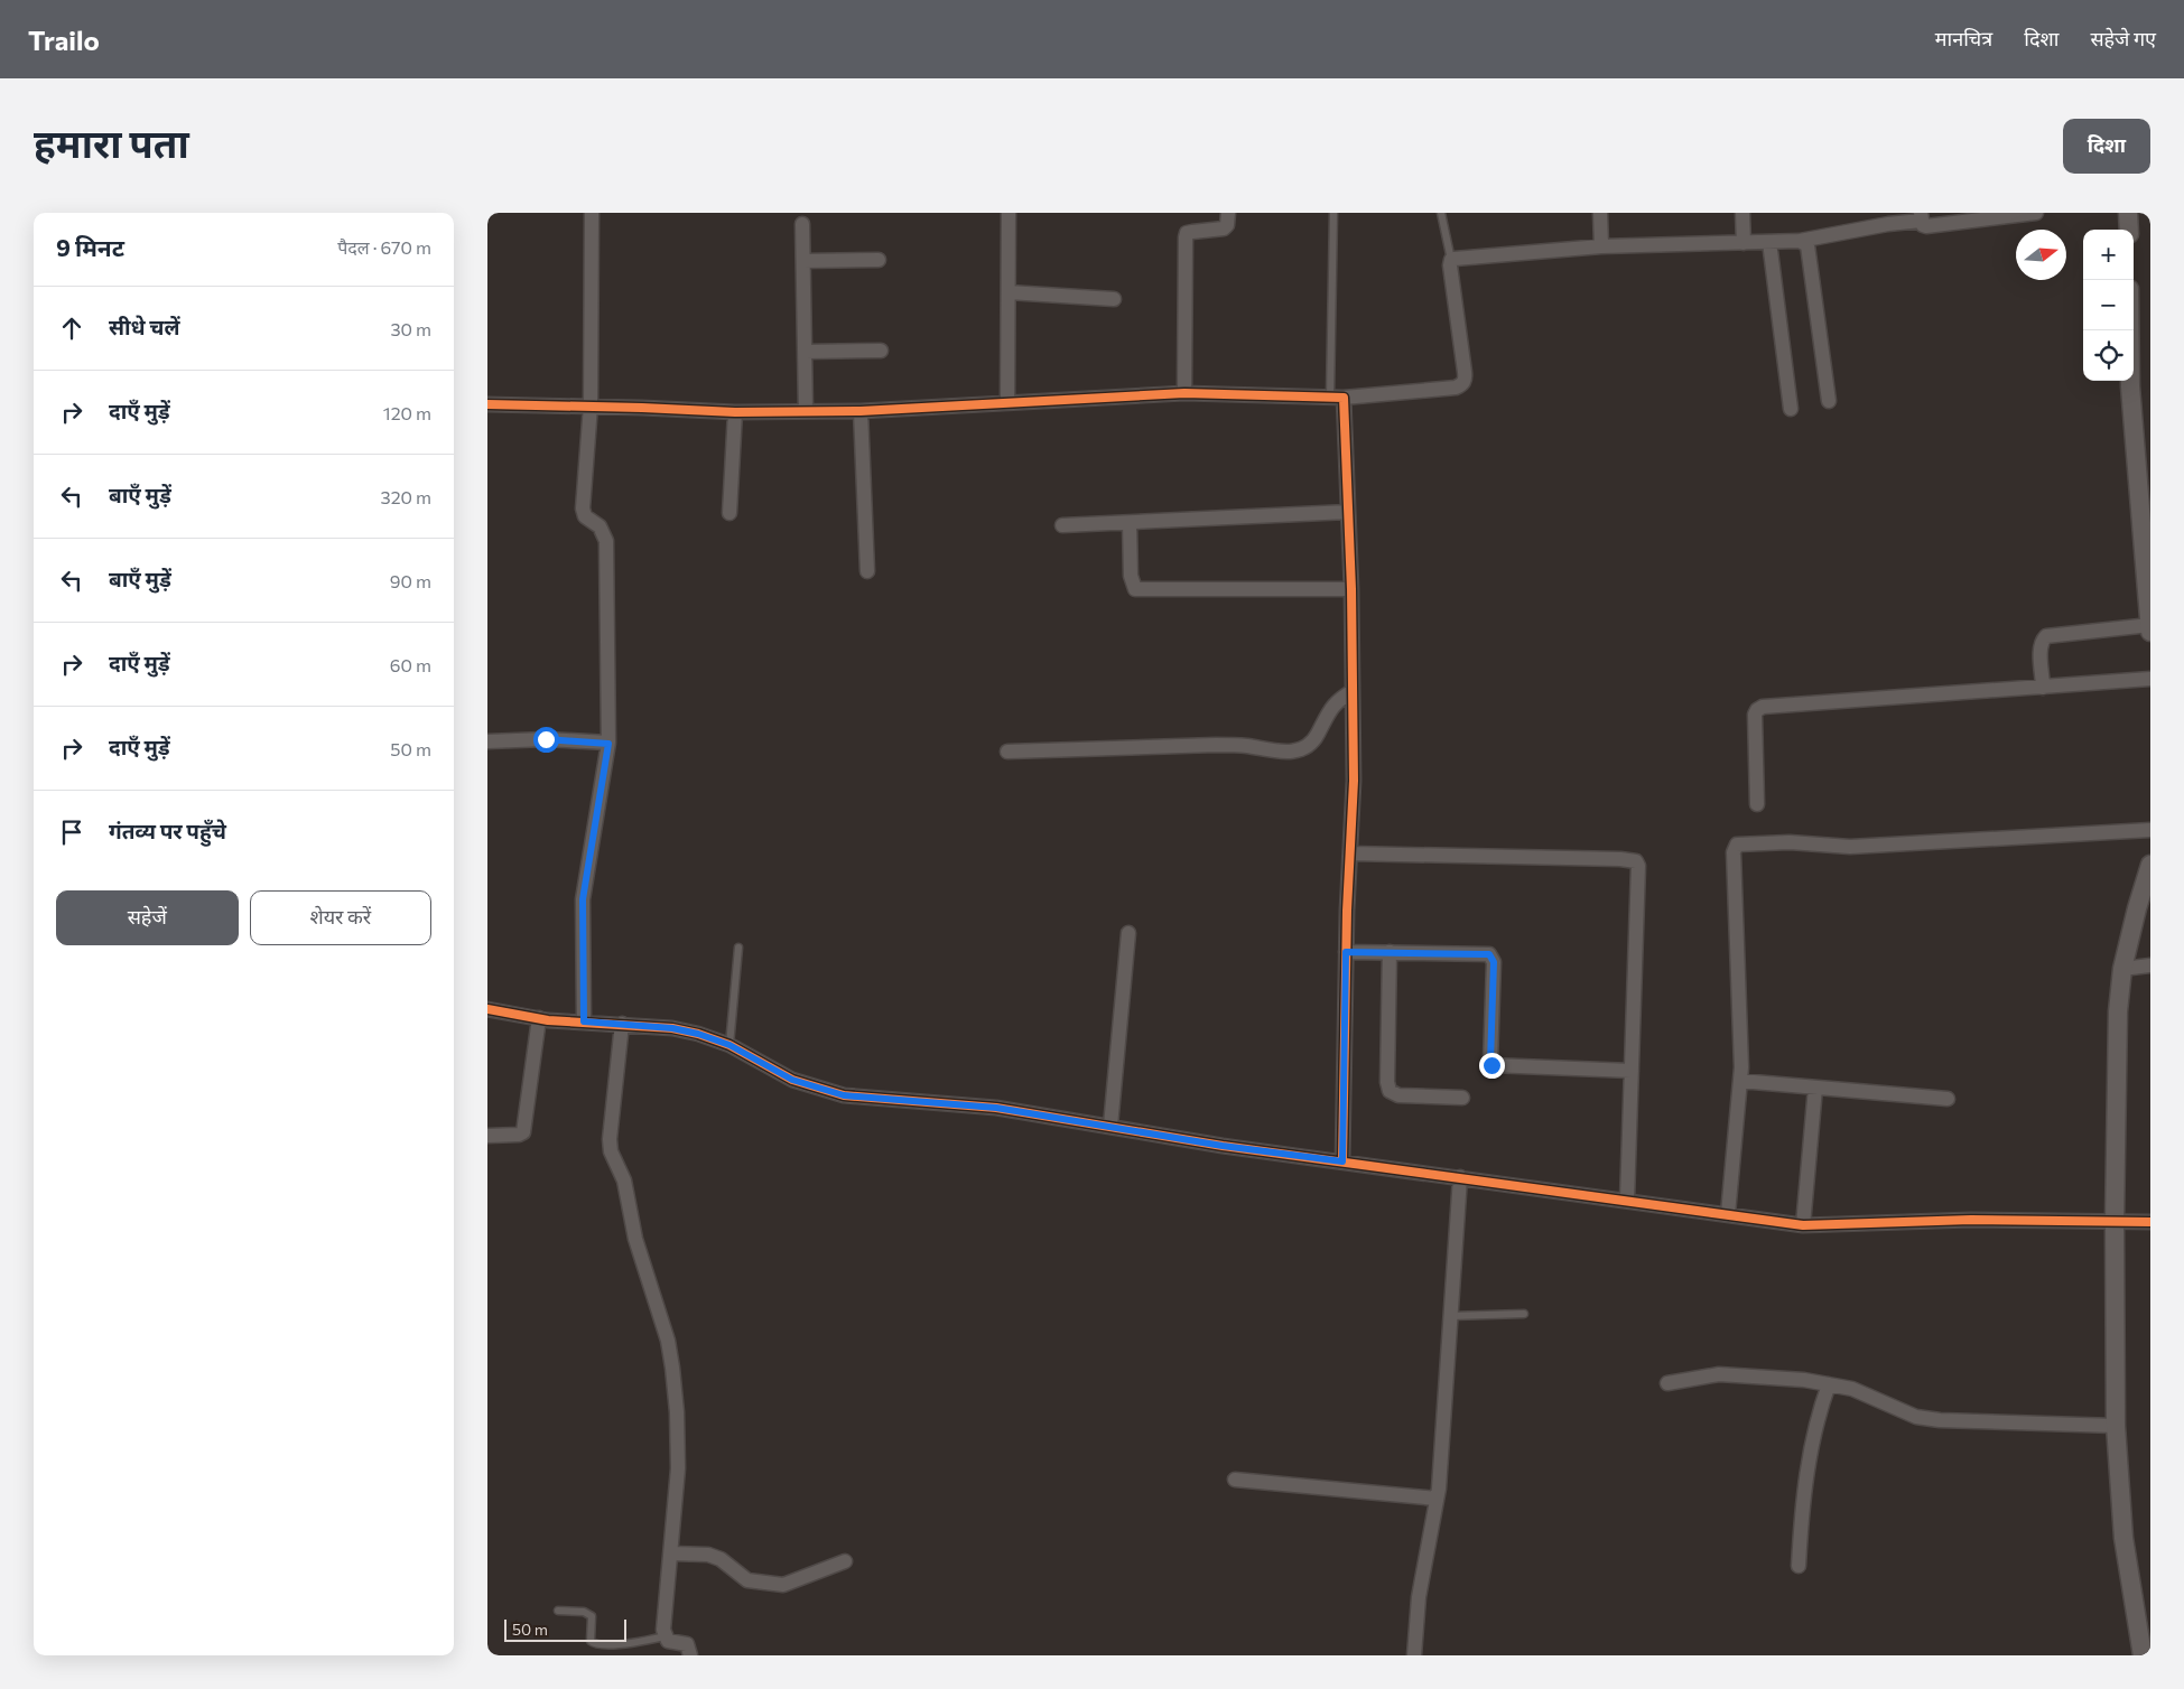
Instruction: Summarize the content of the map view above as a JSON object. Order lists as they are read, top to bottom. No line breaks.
{"scale_bar":"50 m","north":"right","page":{"header":"Trailo","nav":["मानचित्र","दिशा","सहेजे गए"],"title":"हमारा पता","buttons":["दिशा",["सहेजें","शेयर करें"]],"heading":["9 मिनट","पैदल · 670 m"],"map_buttons":["+","−"],"list":[["सीधे चलें","30 m"],["दाएँ मुड़ें","120 m"],["बाएँ मुड़ें","320 m"],["बाएँ मुड़ें","90 m"],["दाएँ मुड़ें","60 m"],["दाएँ मुड़ें","50 m"],"गंतव्य पर पहुँचे"],"scale":"50 m"}}
